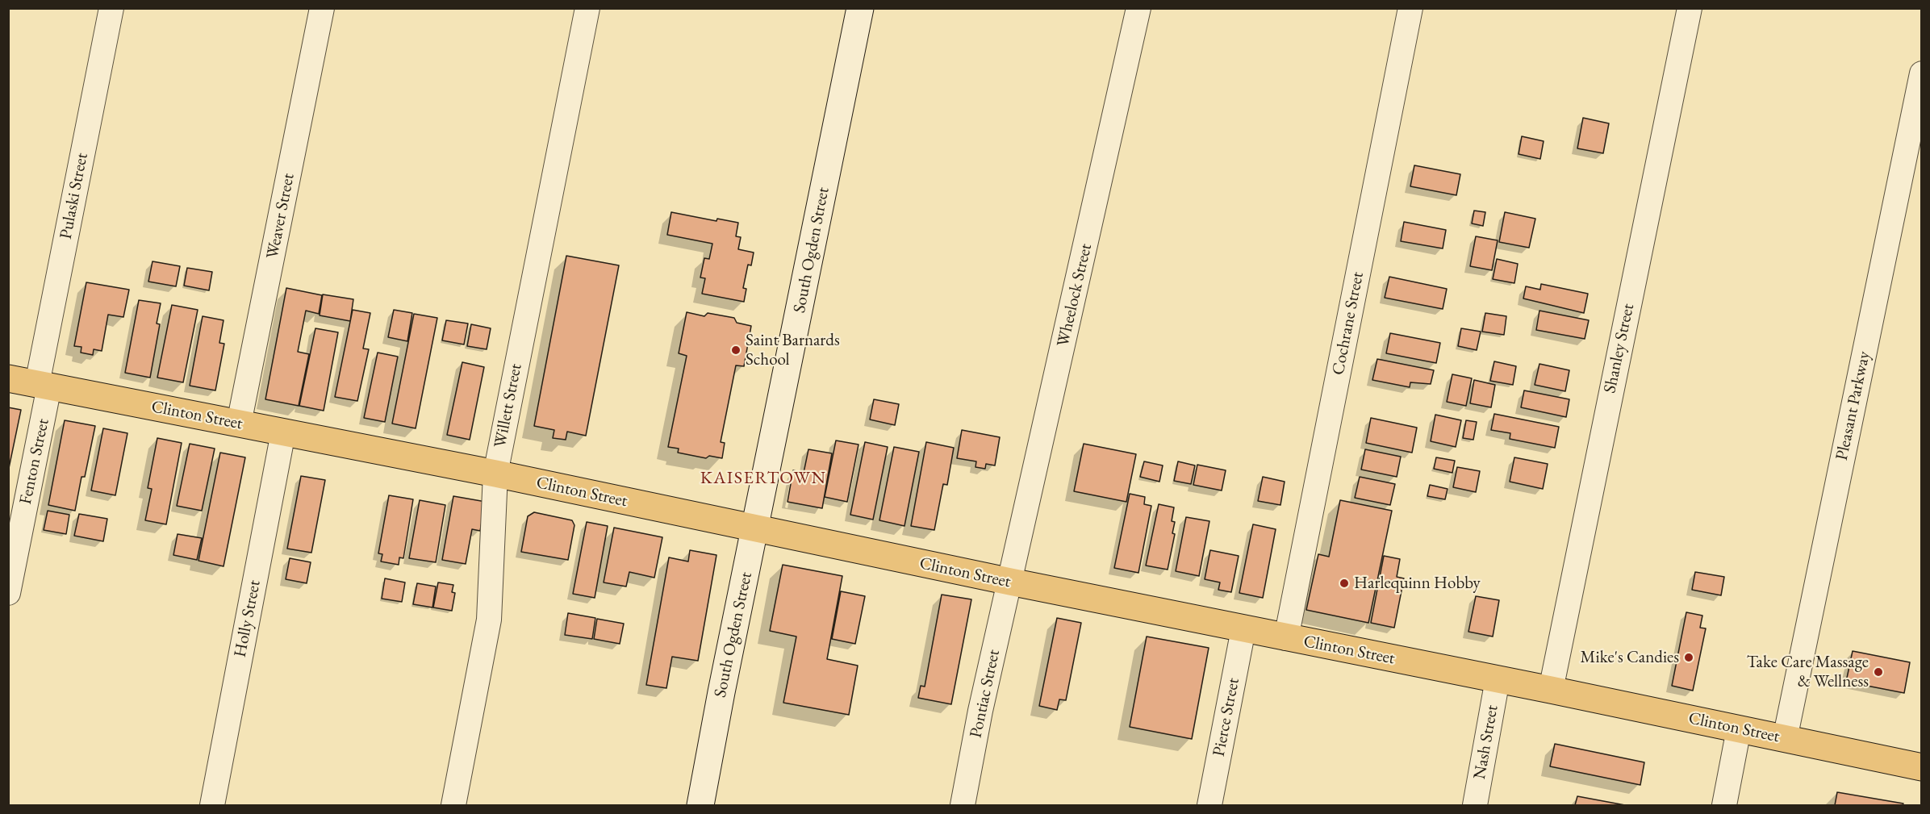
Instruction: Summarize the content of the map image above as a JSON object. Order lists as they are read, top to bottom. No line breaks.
{"streets":{"main road":["Clinton Street"],"street":["Pulaski Street","Weaver Street","South Ogden Street","Wheelock Street","Cochrane Street","Shanley Street","Willett Street","Pleasant Parkway","Fenton Street","Holly Street","Pontiac Street","Pierce Street","Nash Street"]},"crossings":[["Pulaski Street","Clinton Street"],["Pulaski Street","Fenton Street"],["Weaver Street","Clinton Street"],["South Ogden Street","Clinton Street"],["Wheelock Street","Clinton Street"],["Wheelock Street","Pontiac Street"],["Cochrane Street","Clinton Street"],["Shanley Street","Clinton Street"],["Willett Street","Clinton Street"],["Pleasant Parkway","Clinton Street"],["Clinton Street","Fenton Street"],["Clinton Street","Holly Street"],["Clinton Street","Pontiac Street"],["Clinton Street","Pierce Street"],["Clinton Street","Nash Street"]],"districts":["KAISERTOWN"],"places":["Saint Barnards School","Harlequinn Hobby","Mike's Candies","Take Care Massage & Wellness"]}
